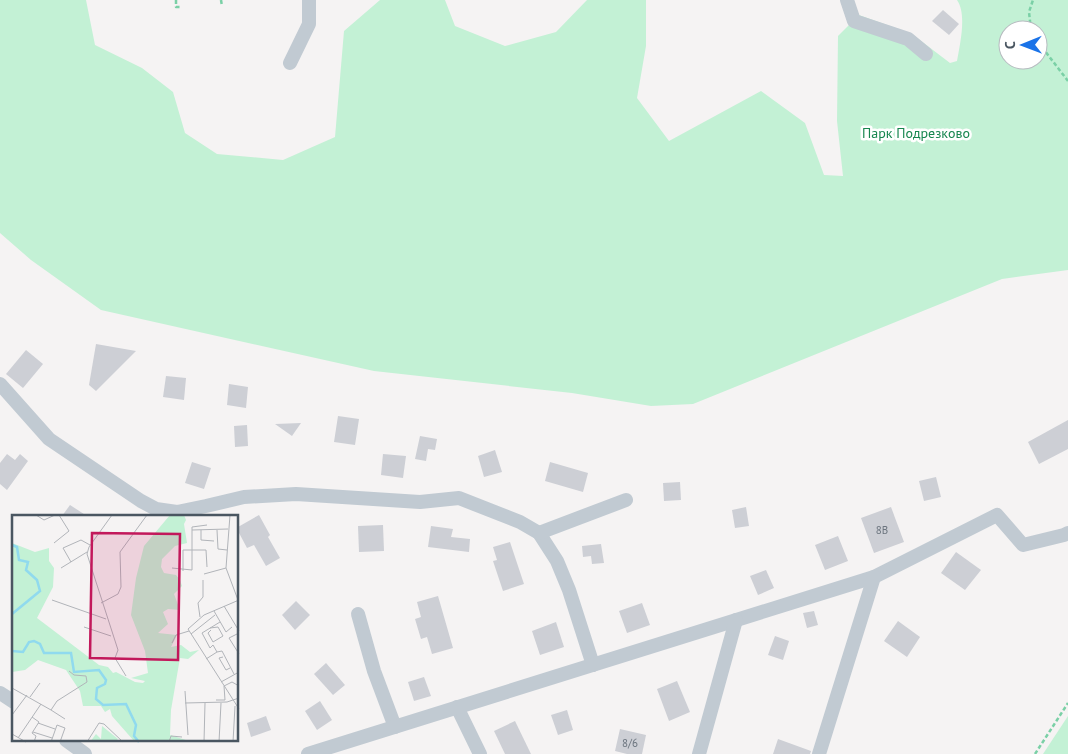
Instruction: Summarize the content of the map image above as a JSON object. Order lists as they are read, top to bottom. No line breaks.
{"parks":["Парк Подрезково"],"house_numbers":["8В","8/6"],"north":"left"}
